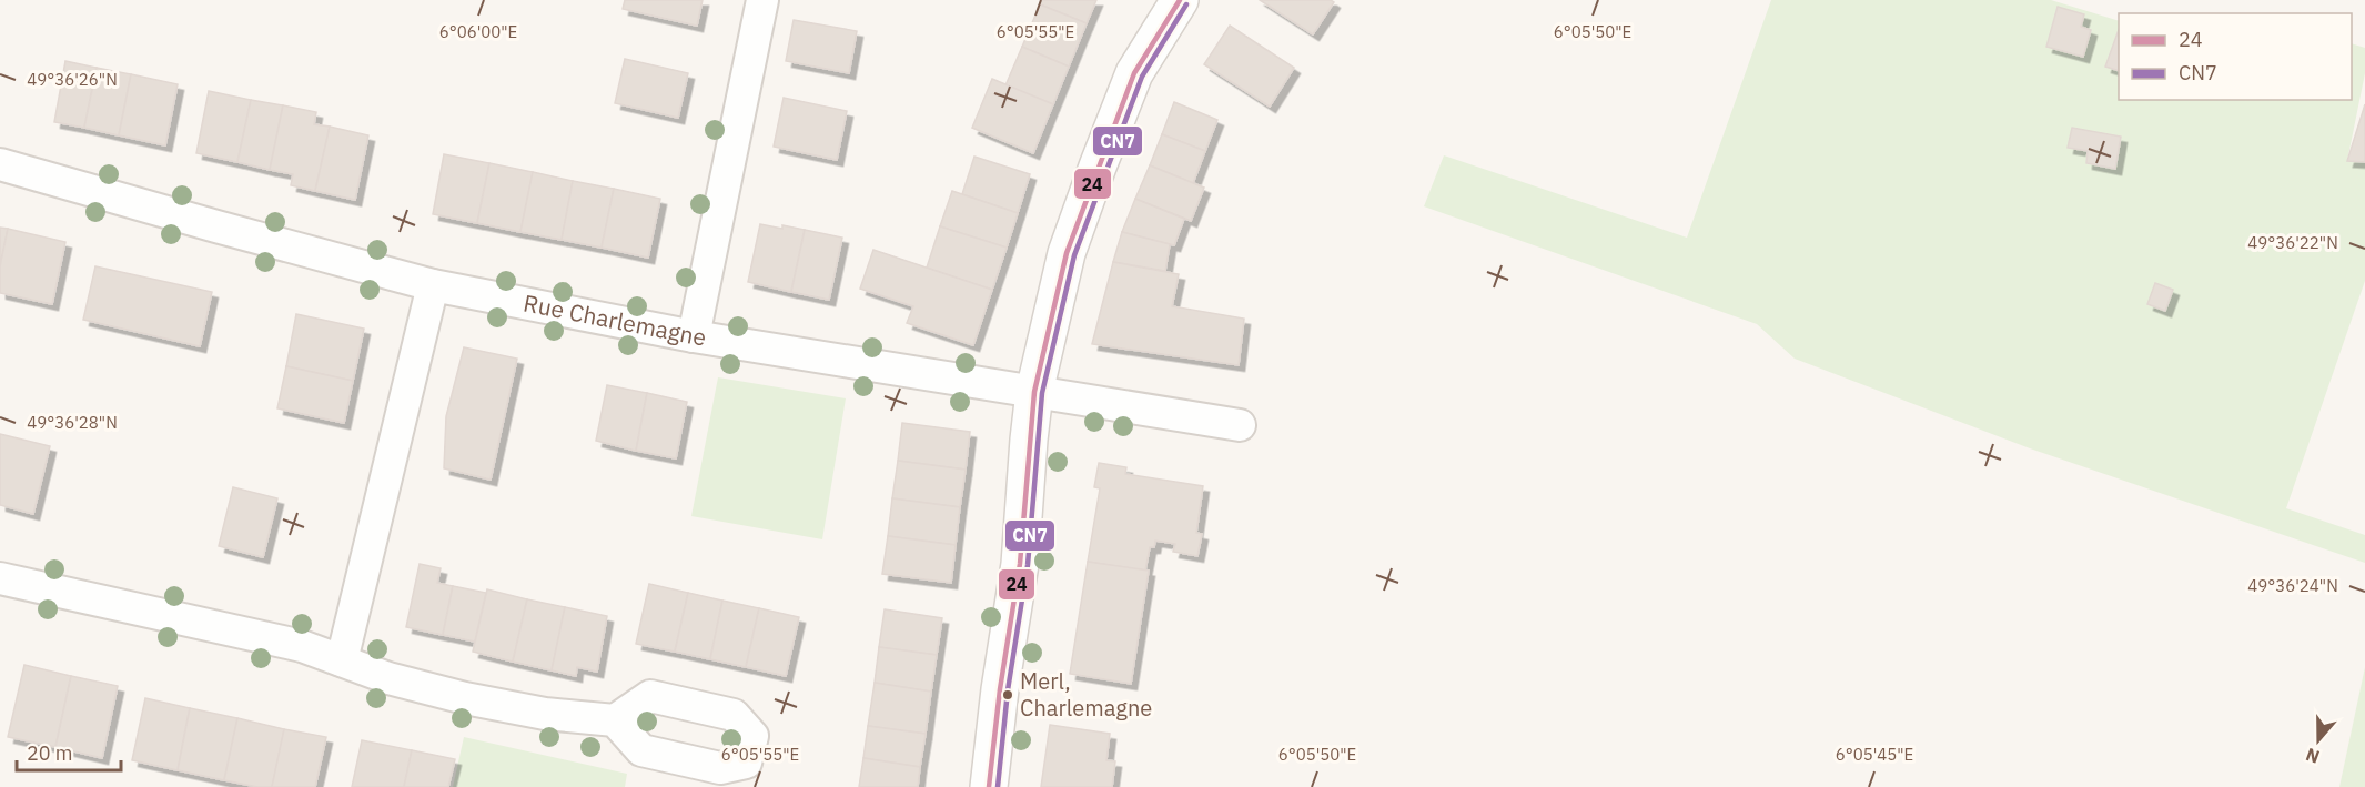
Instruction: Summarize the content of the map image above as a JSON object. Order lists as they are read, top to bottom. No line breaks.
{"streets":{"street":["Rue Charlemagne"]},"places":["Merl, Charlemagne"],"lines":["transit line 24","transit line CN7"],"legend":["24","CN7"],"scale_bar":"20 m","north":"bottom","coordinates":["6°06'00\"E","6°05'55\"E","6°05'50\"E","49°36'26\"N","49°36'22\"N","49°36'28\"N","49°36'24\"N","6°05'45\"E"]}
